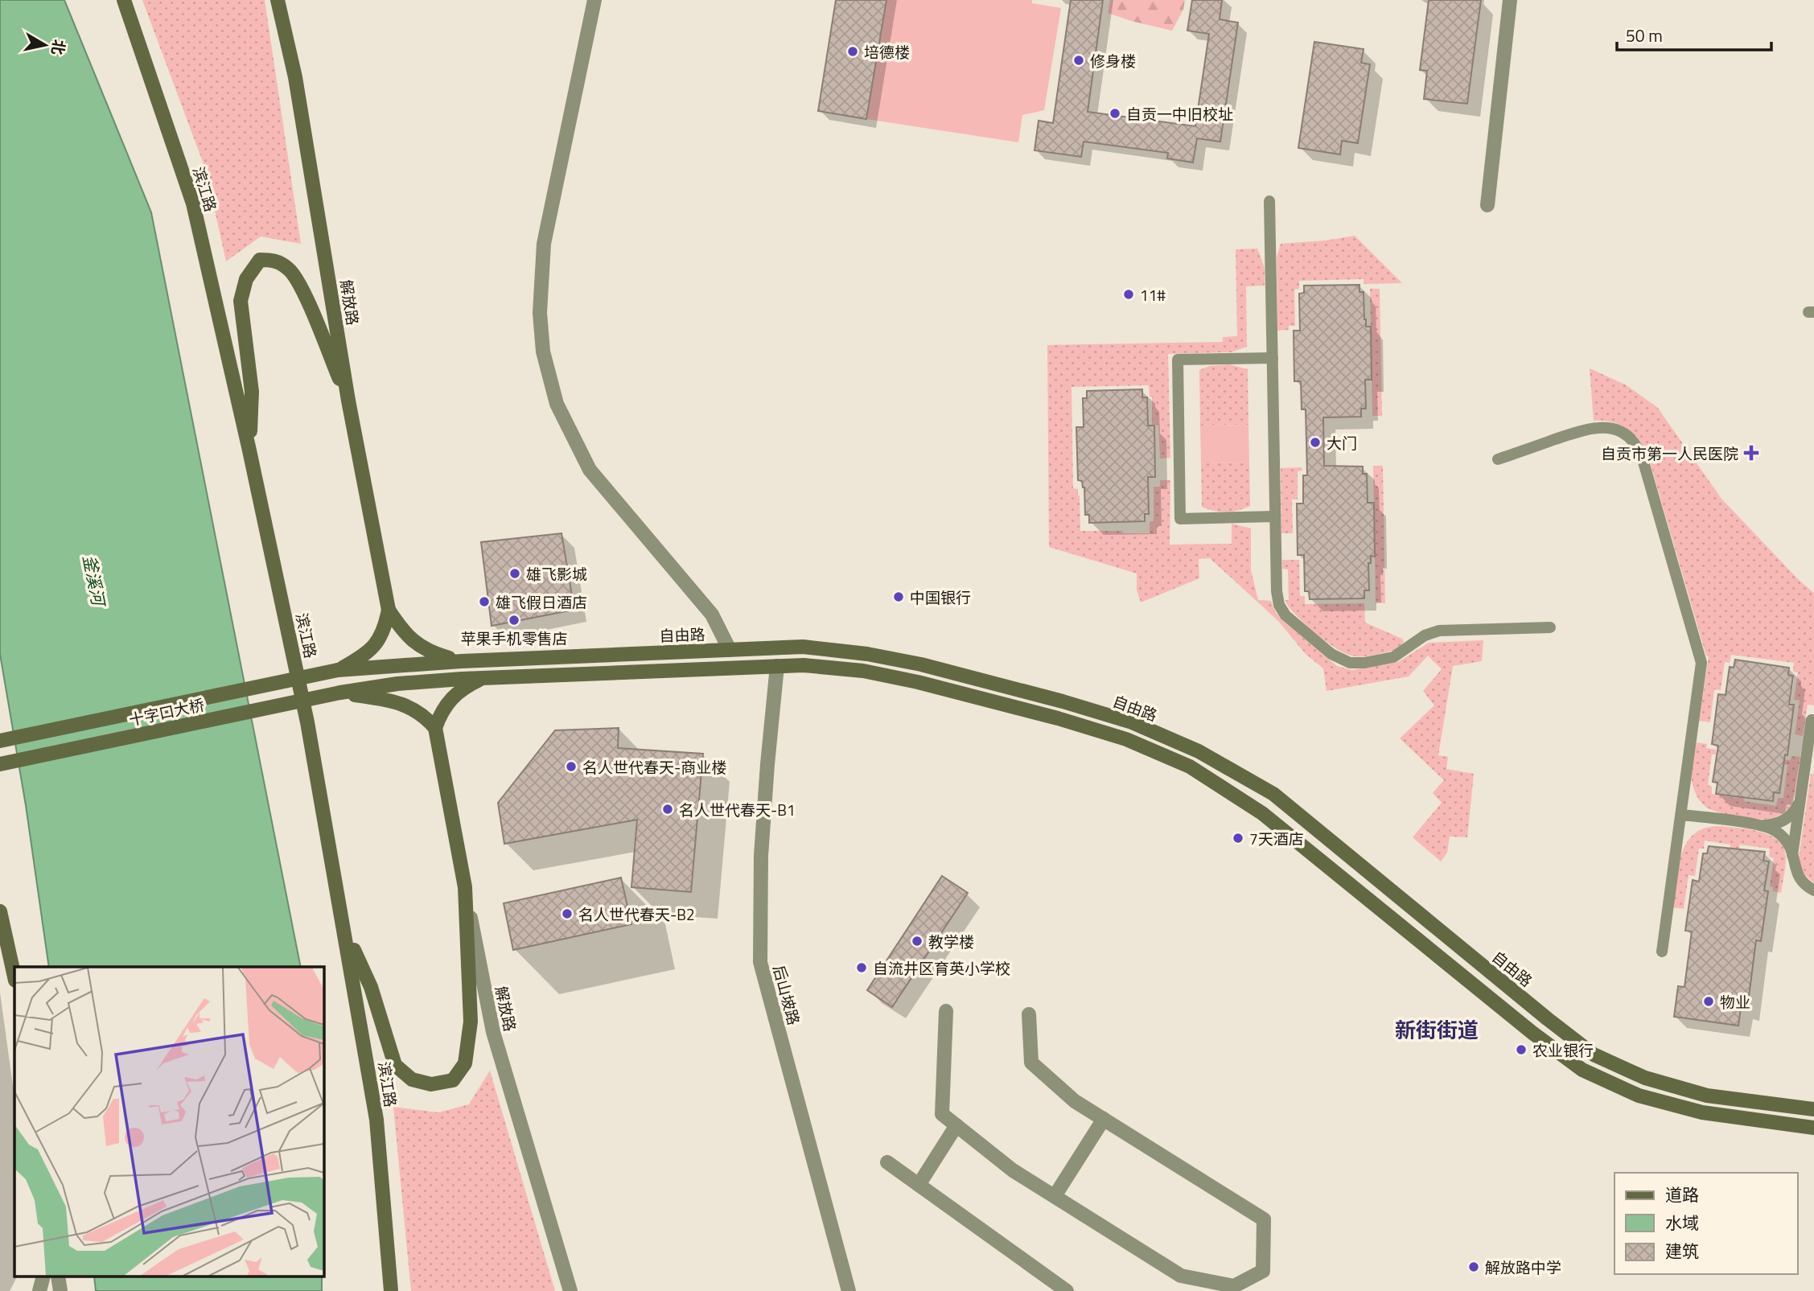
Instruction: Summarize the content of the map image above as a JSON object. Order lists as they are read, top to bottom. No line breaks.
{"streets":{"main road":["滨江路","解放路","自由路","十字口大桥"],"street":["后山坡路"]},"crossings":[["自由路","十字口大桥"]],"districts":["新街街道"],"water":["釜溪河"],"places":{"other":["培德楼","修身楼","自贡一中旧校址","11#","大门","雄飞影城","中国银行","雄飞假日酒店","苹果手机零售店","名人世代春天-商业楼","名人世代春天-B1","7天酒店","名人世代春天-B2","教学楼","自流井区育英小学校","物业","农业银行","解放路中学"],"health":["自贡市第一人民医院"]},"legend":["道路","水域","建筑"],"scale_bar":"50 m","north":"right"}
